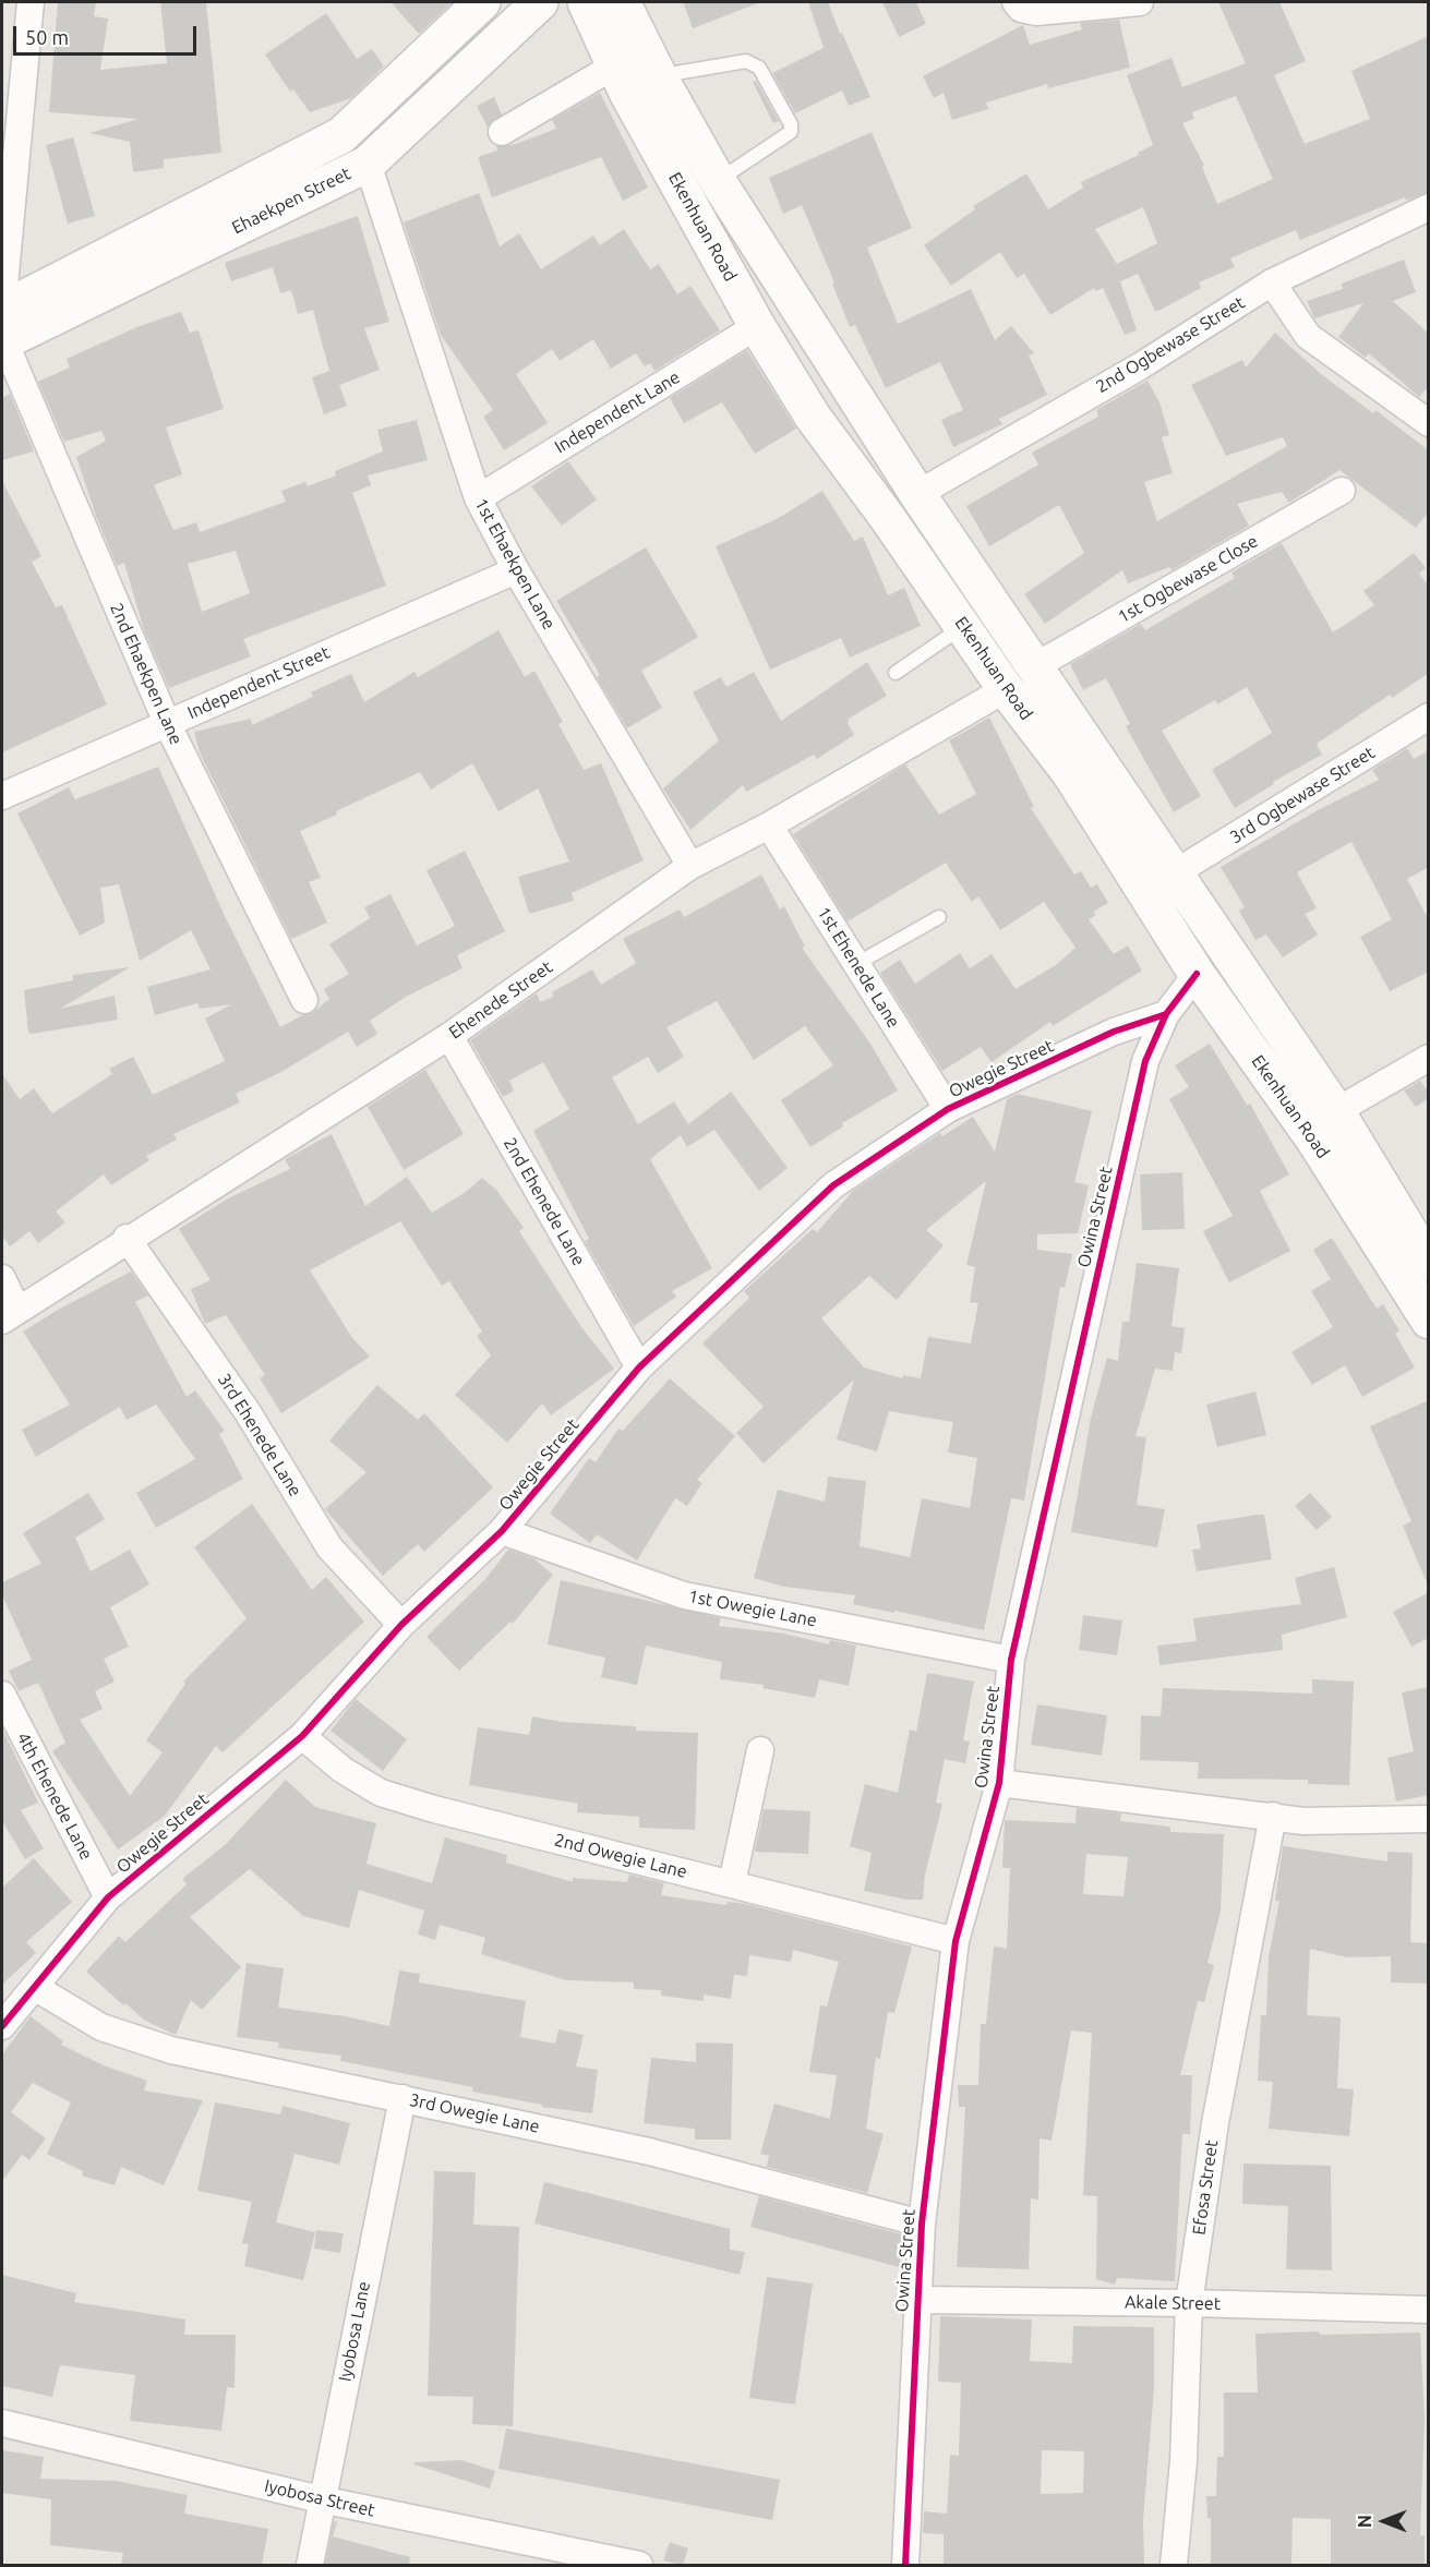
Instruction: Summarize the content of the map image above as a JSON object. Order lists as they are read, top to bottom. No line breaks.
{"streets":{"main road":["Ehaekpen Street","Ekenhuan Road"],"street":["2nd Ogbewase Street","Independent Lane","1st Ehaekpen Lane","1st Ogbewase Close","2nd Ehaekpen Lane","Independent Street","3rd Ogbewase Street","1st Ehenede Lane","Ehenede Street","Owegie Street","2nd Ehenede Lane","Owina Street","3rd Ehenede Lane","1st Owegie Lane","4th Ehenede Lane","2nd Owegie Lane","3rd Owegie Lane","Efosa Street","Akale Street","Iyobosa Lane","Iyobosa Street"]},"crossings":[["Ehaekpen Street","1st Ehaekpen Lane"],["Ehaekpen Street","2nd Ehaekpen Lane"],["Ekenhuan Road","2nd Ogbewase Street"],["Ekenhuan Road","Independent Lane"],["Ekenhuan Road","1st Ogbewase Close"],["Ekenhuan Road","3rd Ogbewase Street"],["Ekenhuan Road","Ehenede Street"],["Ekenhuan Road","Owina Street"],["Independent Lane","1st Ehaekpen Lane"],["1st Ehaekpen Lane","Independent Street"],["1st Ehaekpen Lane","Ehenede Street"],["2nd Ehaekpen Lane","Independent Street"],["1st Ehenede Lane","Ehenede Street"],["1st Ehenede Lane","Owegie Street"],["Ehenede Street","2nd Ehenede Lane"],["Ehenede Street","3rd Ehenede Lane"],["Owegie Street","2nd Ehenede Lane"],["Owegie Street","Owina Street"],["Owegie Street","3rd Ehenede Lane"],["Owegie Street","1st Owegie Lane"],["Owegie Street","4th Ehenede Lane"],["Owegie Street","2nd Owegie Lane"],["Owegie Street","3rd Owegie Lane"],["Owina Street","1st Owegie Lane"],["Owina Street","2nd Owegie Lane"],["Owina Street","3rd Owegie Lane"],["Owina Street","Akale Street"],["3rd Owegie Lane","Iyobosa Lane"],["Efosa Street","Akale Street"],["Iyobosa Lane","Iyobosa Street"]],"scale_bar":"50 m","north":"left"}
